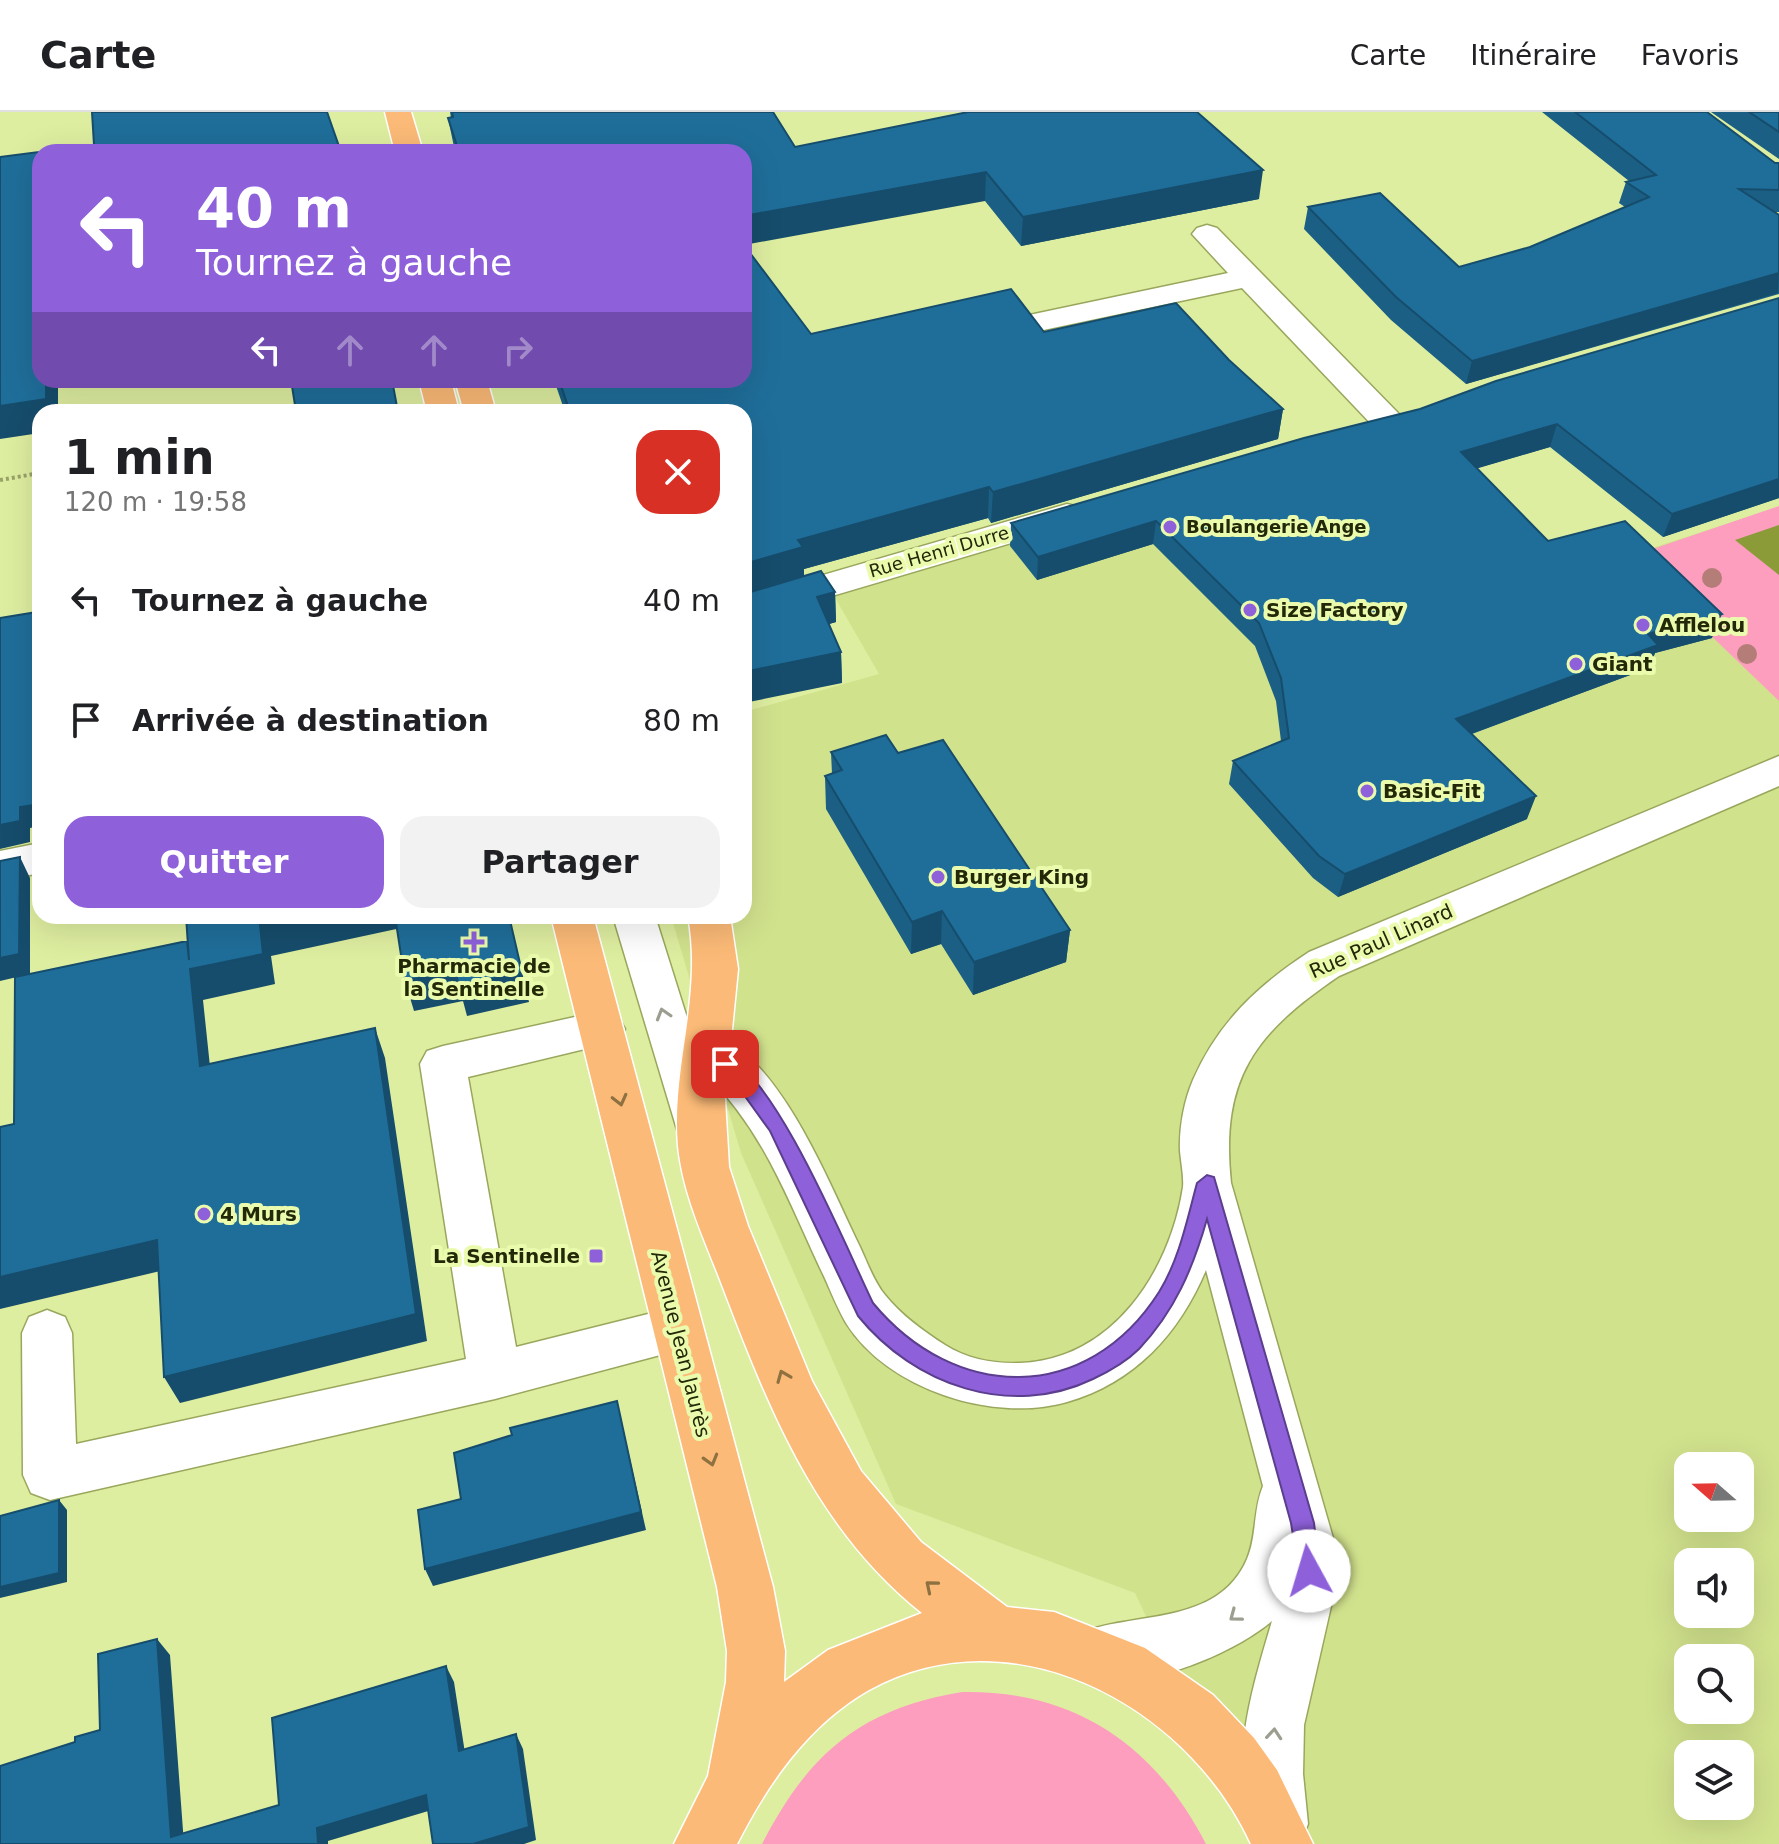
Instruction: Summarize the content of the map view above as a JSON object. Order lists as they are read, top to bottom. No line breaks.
{"streets":{"main road":["Avenue Jean Jaurès"],"street":["Rue Henri Durre","Rue Paul Linard"]},"places":{"other":["Boulangerie Ange","Size Factory","Afflelou","Giant","Basic-Fit","Burger King","4 Murs"],"health":["Pharmacie de la Sentinelle"],"transit":["La Sentinelle"]},"north":"left","page":{"header":"Carte","nav":["Carte","Itinéraire","Favoris"],"turn":["40 m","Tournez à gauche"],"heading":["1 min","120 m · 19:58"],"list":[{"name":"Tournez à gauche","value":"40 m"},{"name":"Arrivée à destination","value":"80 m"}],"buttons":["Quitter","Partager"]}}
